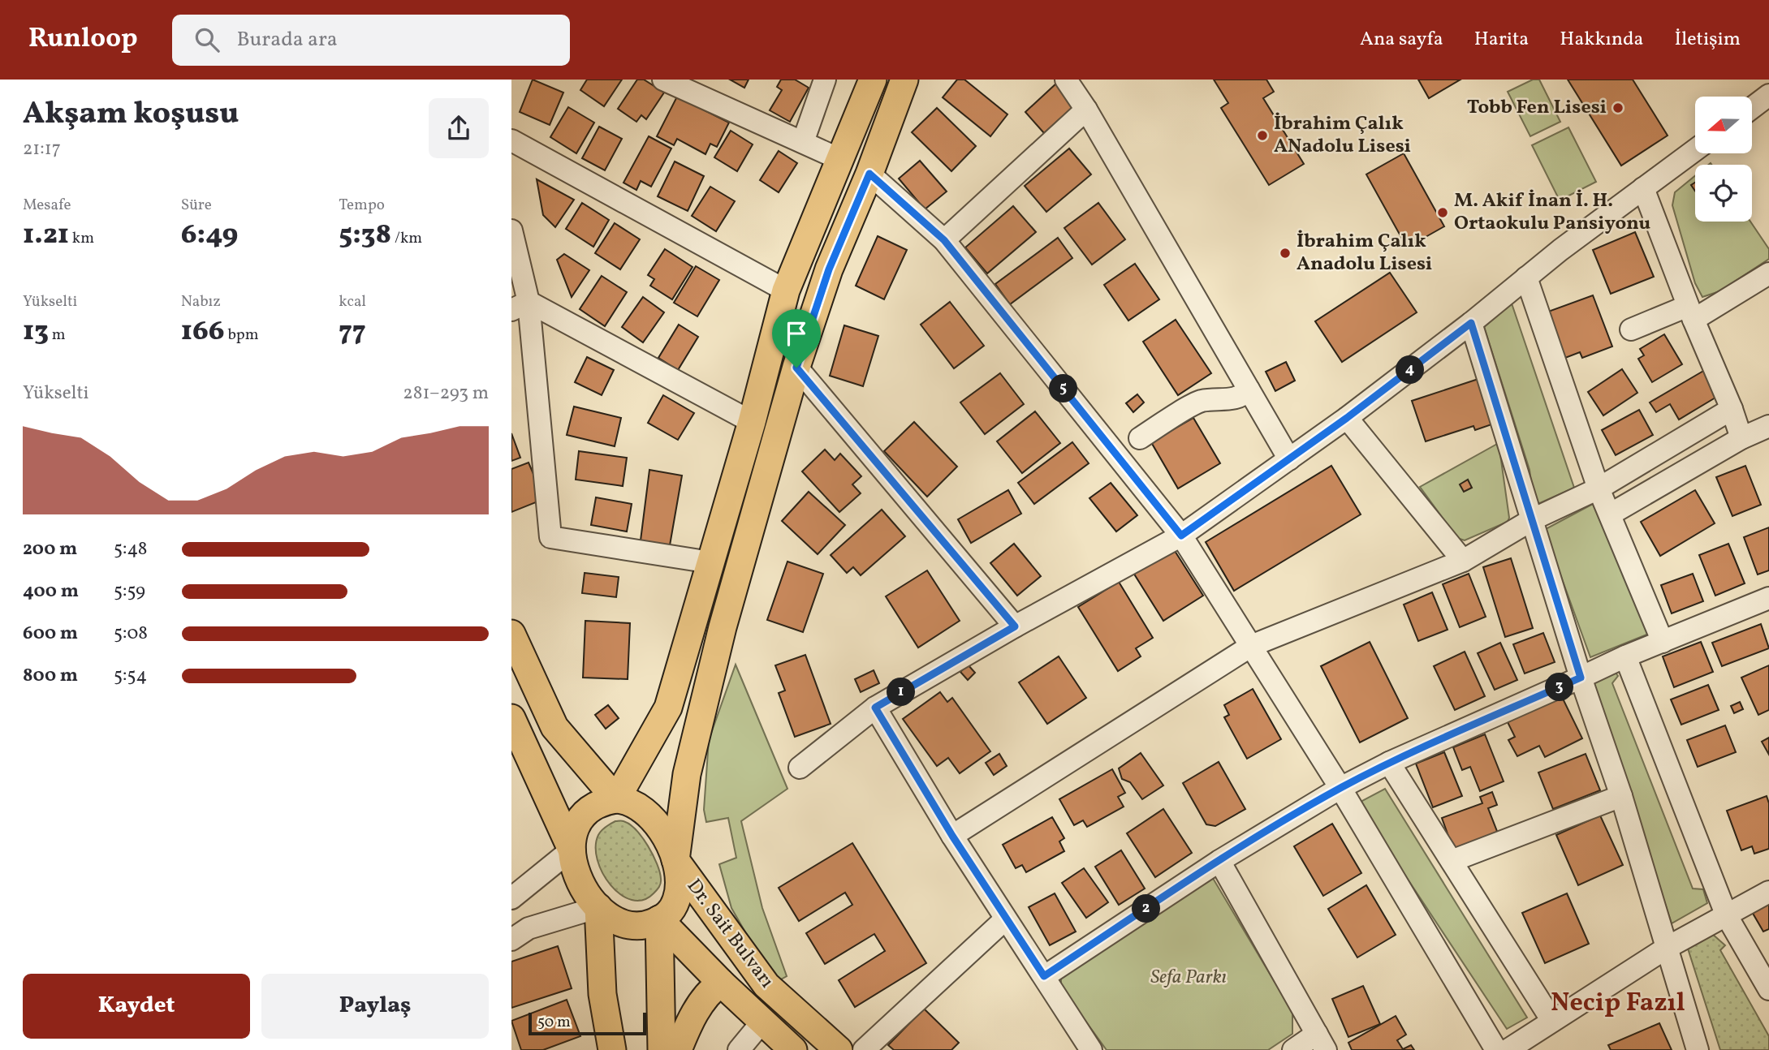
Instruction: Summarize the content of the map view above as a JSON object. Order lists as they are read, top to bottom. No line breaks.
{"streets":{"main road":["Dr. Sait Bulvarı"]},"districts":["Necip Fazıl"],"parks":["Sefa Parkı"],"places":["Tobb Fen Lisesi","İbrahim Çalık ANadolu Lisesi","M. Akif İnan İ. H. Ortaokulu Pansiyonu","İbrahim Çalık Anadolu Lisesi"],"scale_bar":"50 m","north":"left","page":{"header":"Runloop","search":"Burada ara","nav":["Ana sayfa","Harita","Hakkında","İletişim"],"heading":["Akşam koşusu","21:17"],"stats":[["Mesafe","1.21 km"],["Süre","6:49"],["Tempo","5:38 /km"],["Yükselti","13 m"],["Nabız","166 bpm"],["kcal","77"]],"pins":["4","5","3","1","2"],"chart":["Yükselti","281–293 m"],"list":[{"name":"200 m","note":"5:48"},{"name":"400 m","note":"5:59"},{"name":"600 m","note":"5:08"},{"name":"800 m","note":"5:54"}],"buttons":["Kaydet","Paylaş"],"scale":"50 m"}}
